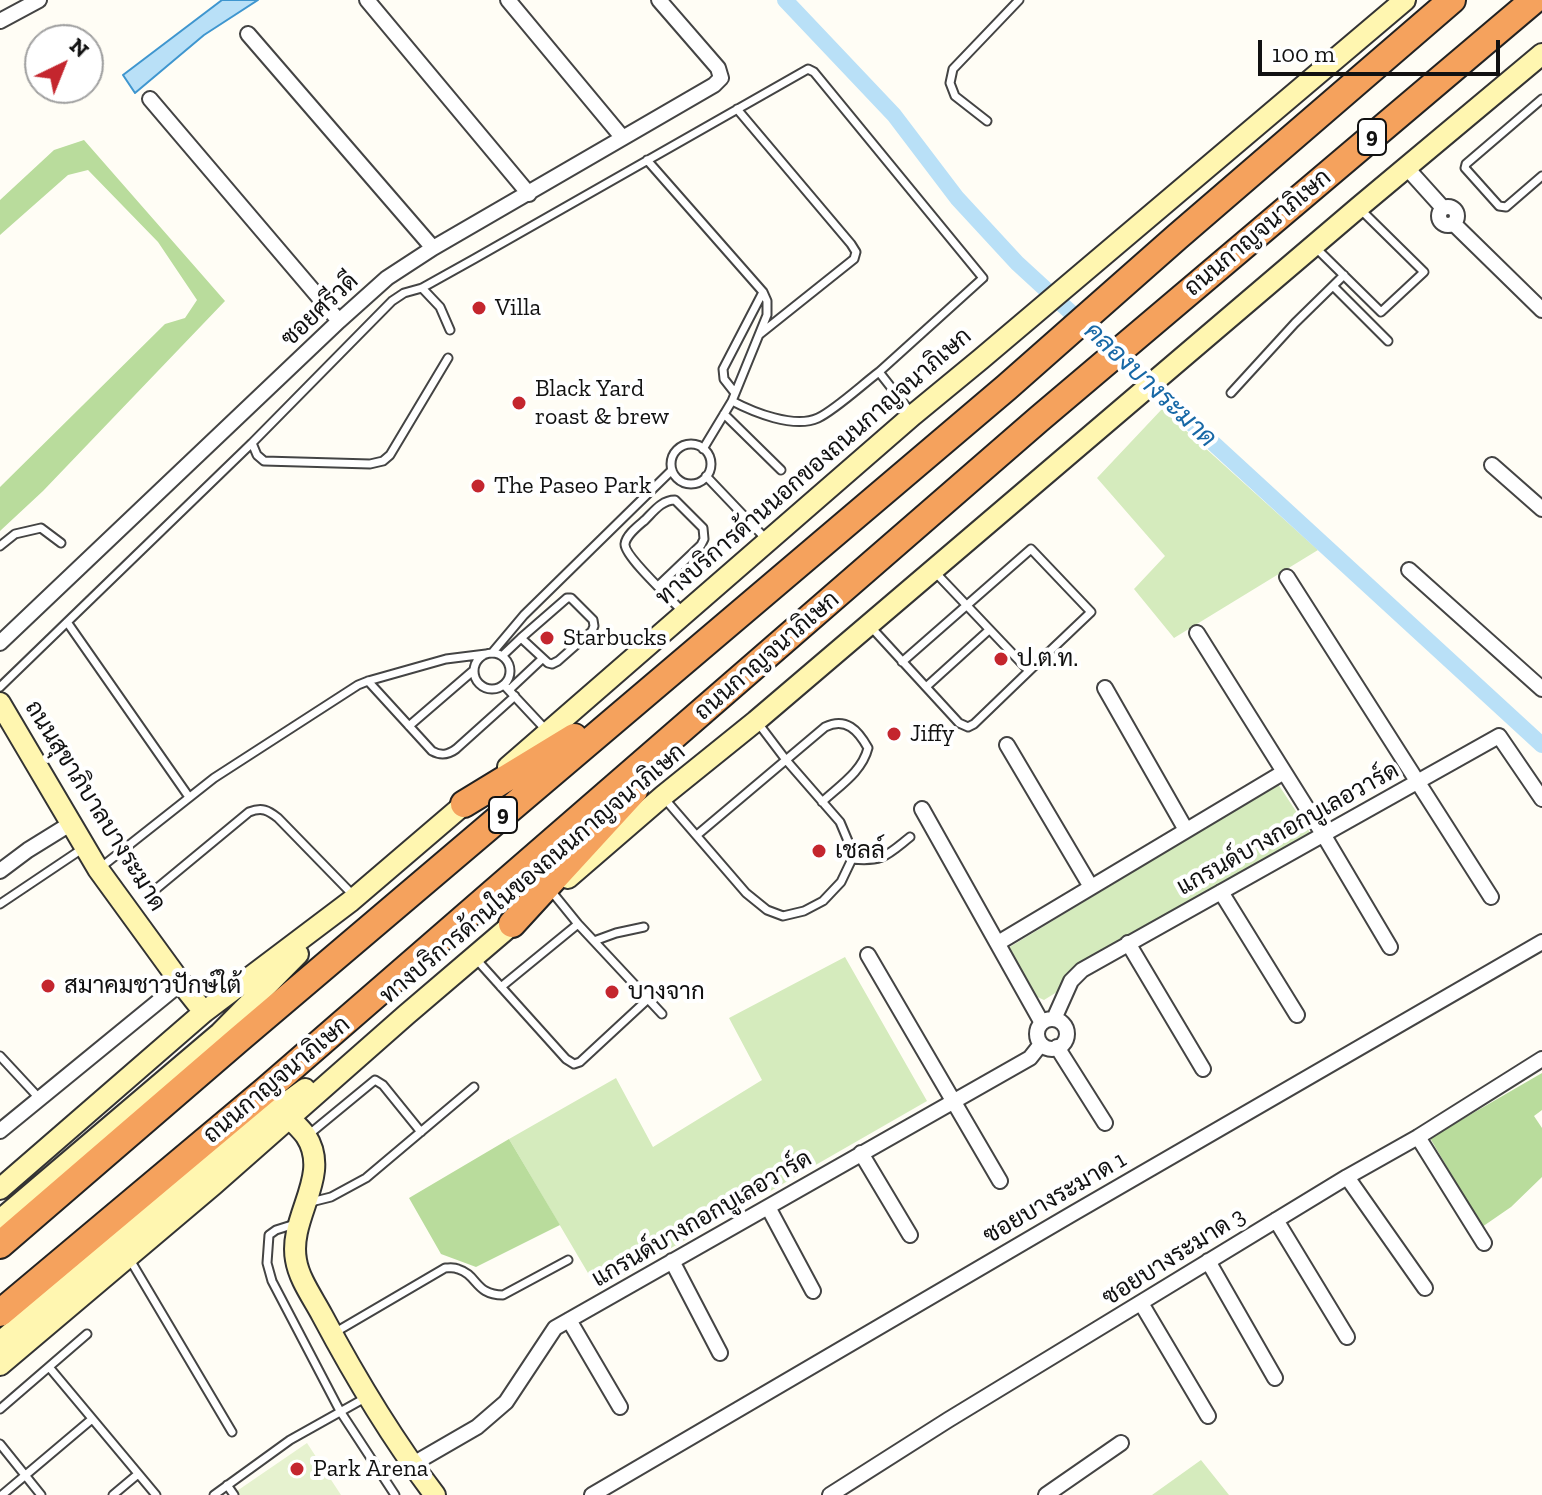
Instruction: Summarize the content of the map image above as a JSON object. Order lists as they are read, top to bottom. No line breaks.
{"streets":{"highway":["9","ถนนกาญจนาภิเษก"],"main road":["ทางบริการด้านนอกของถนนกาญจนาภิเษก","ถนนสุขาภิบาลบางระมาด","ทางบริการด้านในของถนนกาญจนาภิเษก"],"street":["ซอยศรีวดี","แกรนด์บางกอกบูเลอวาร์ด","ซอยบางระมาด 1","ซอยบางระมาด 3"]},"crossings":[["ทางบริการด้านนอกของถนนกาญจนาภิเษก","ถนนสุขาภิบาลบางระมาด"]],"water":["คลองบางระมาด"],"places":["Villa","Black Yard roast & brew","The Paseo Park","Starbucks","ป.ต.ท.","Jiffy","เชลล์","สมาคมชาวปักษ์ใต้","บางจาก","Park Arena"],"scale_bar":"100 m","north":"top right"}
